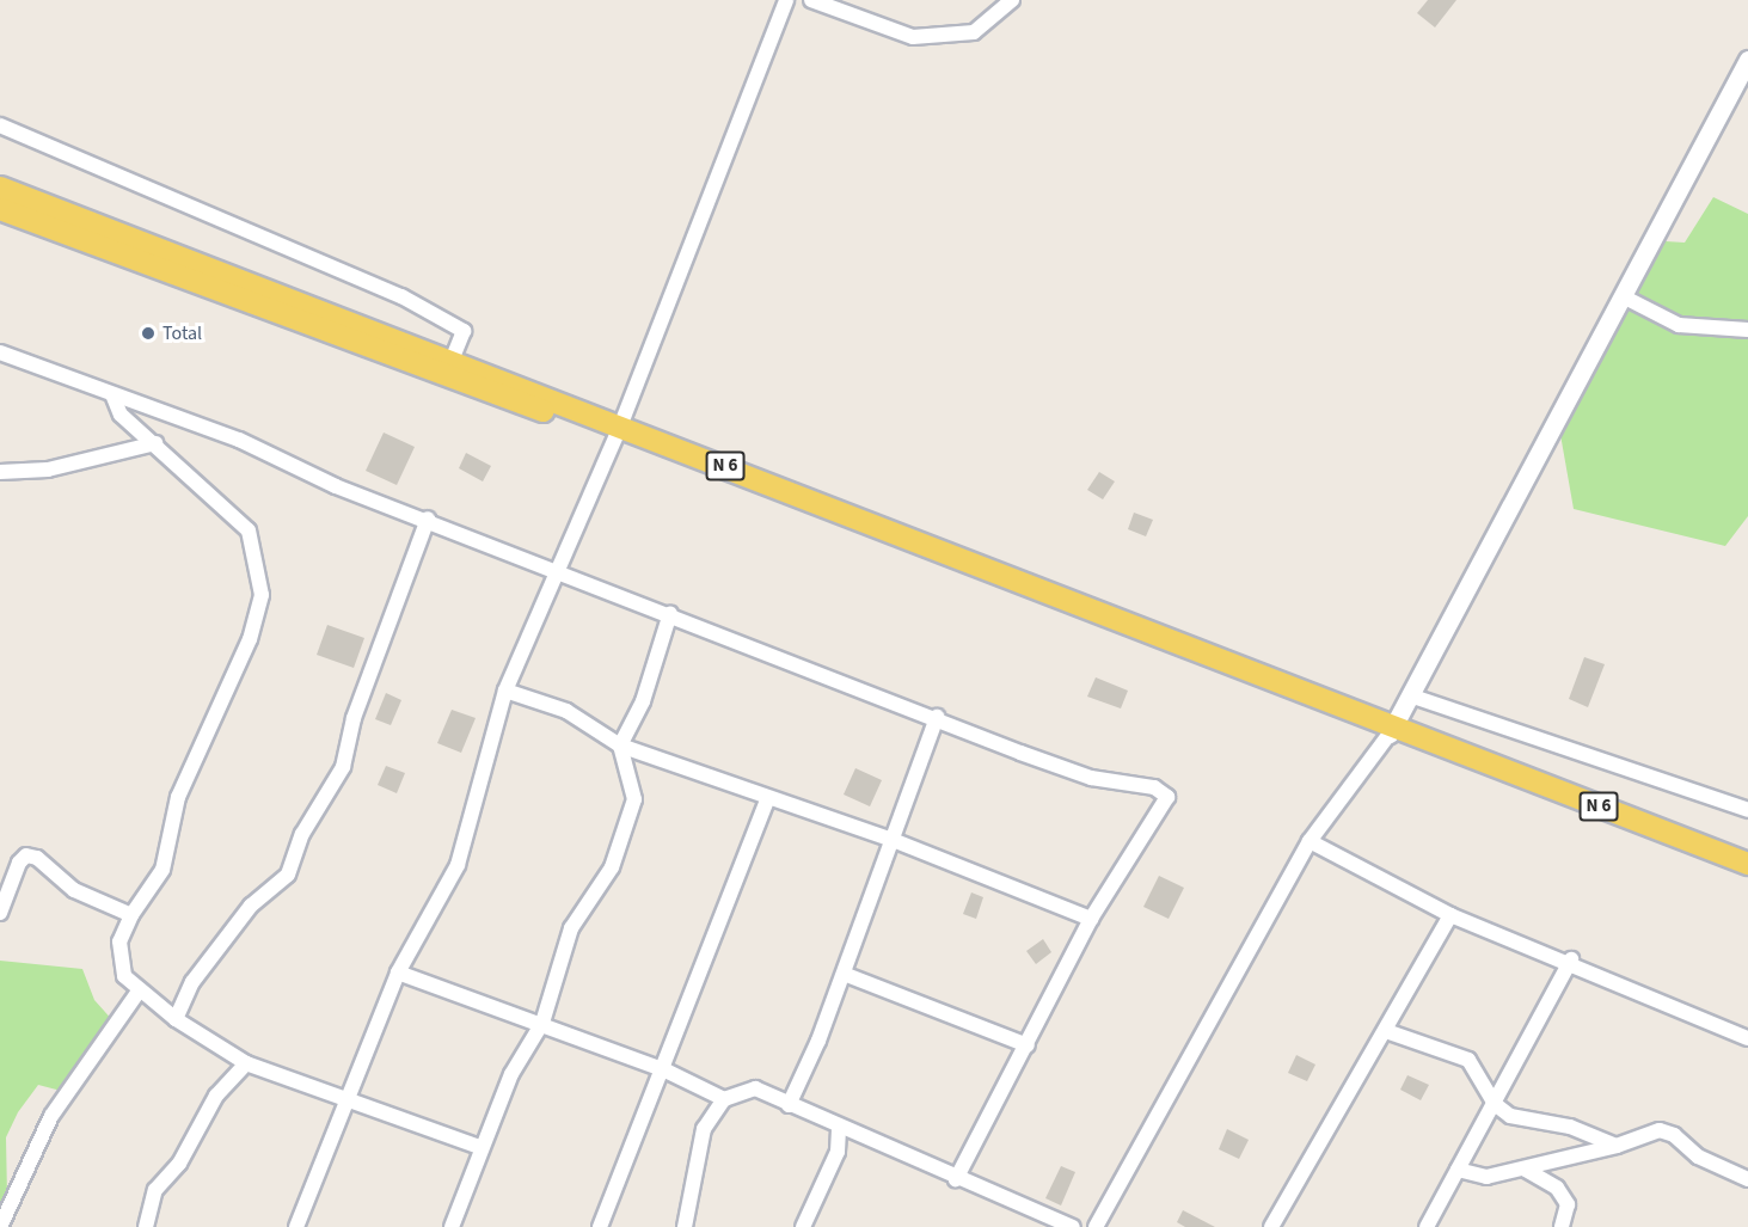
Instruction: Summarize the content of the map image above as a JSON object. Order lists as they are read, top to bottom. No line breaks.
{"streets":{"main road":["N 6"]},"places":["Total"]}
